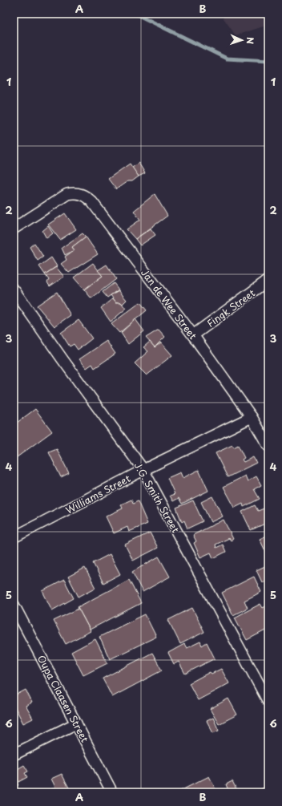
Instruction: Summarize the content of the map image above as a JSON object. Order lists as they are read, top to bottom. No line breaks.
{"streets":{"street":["Jan de Wee Street","Fingk Street","Williams Street","J.G. Smith Street","Oupa Claasen Street"]},"crossings":[["Jan de Wee Street","Fingk Street"],["Jan de Wee Street","Williams Street"],["Williams Street","J.G. Smith Street"]],"north":"right","grid":{"columns":["A","B"],"rows":["1","2","3","4","5","6"]}}
